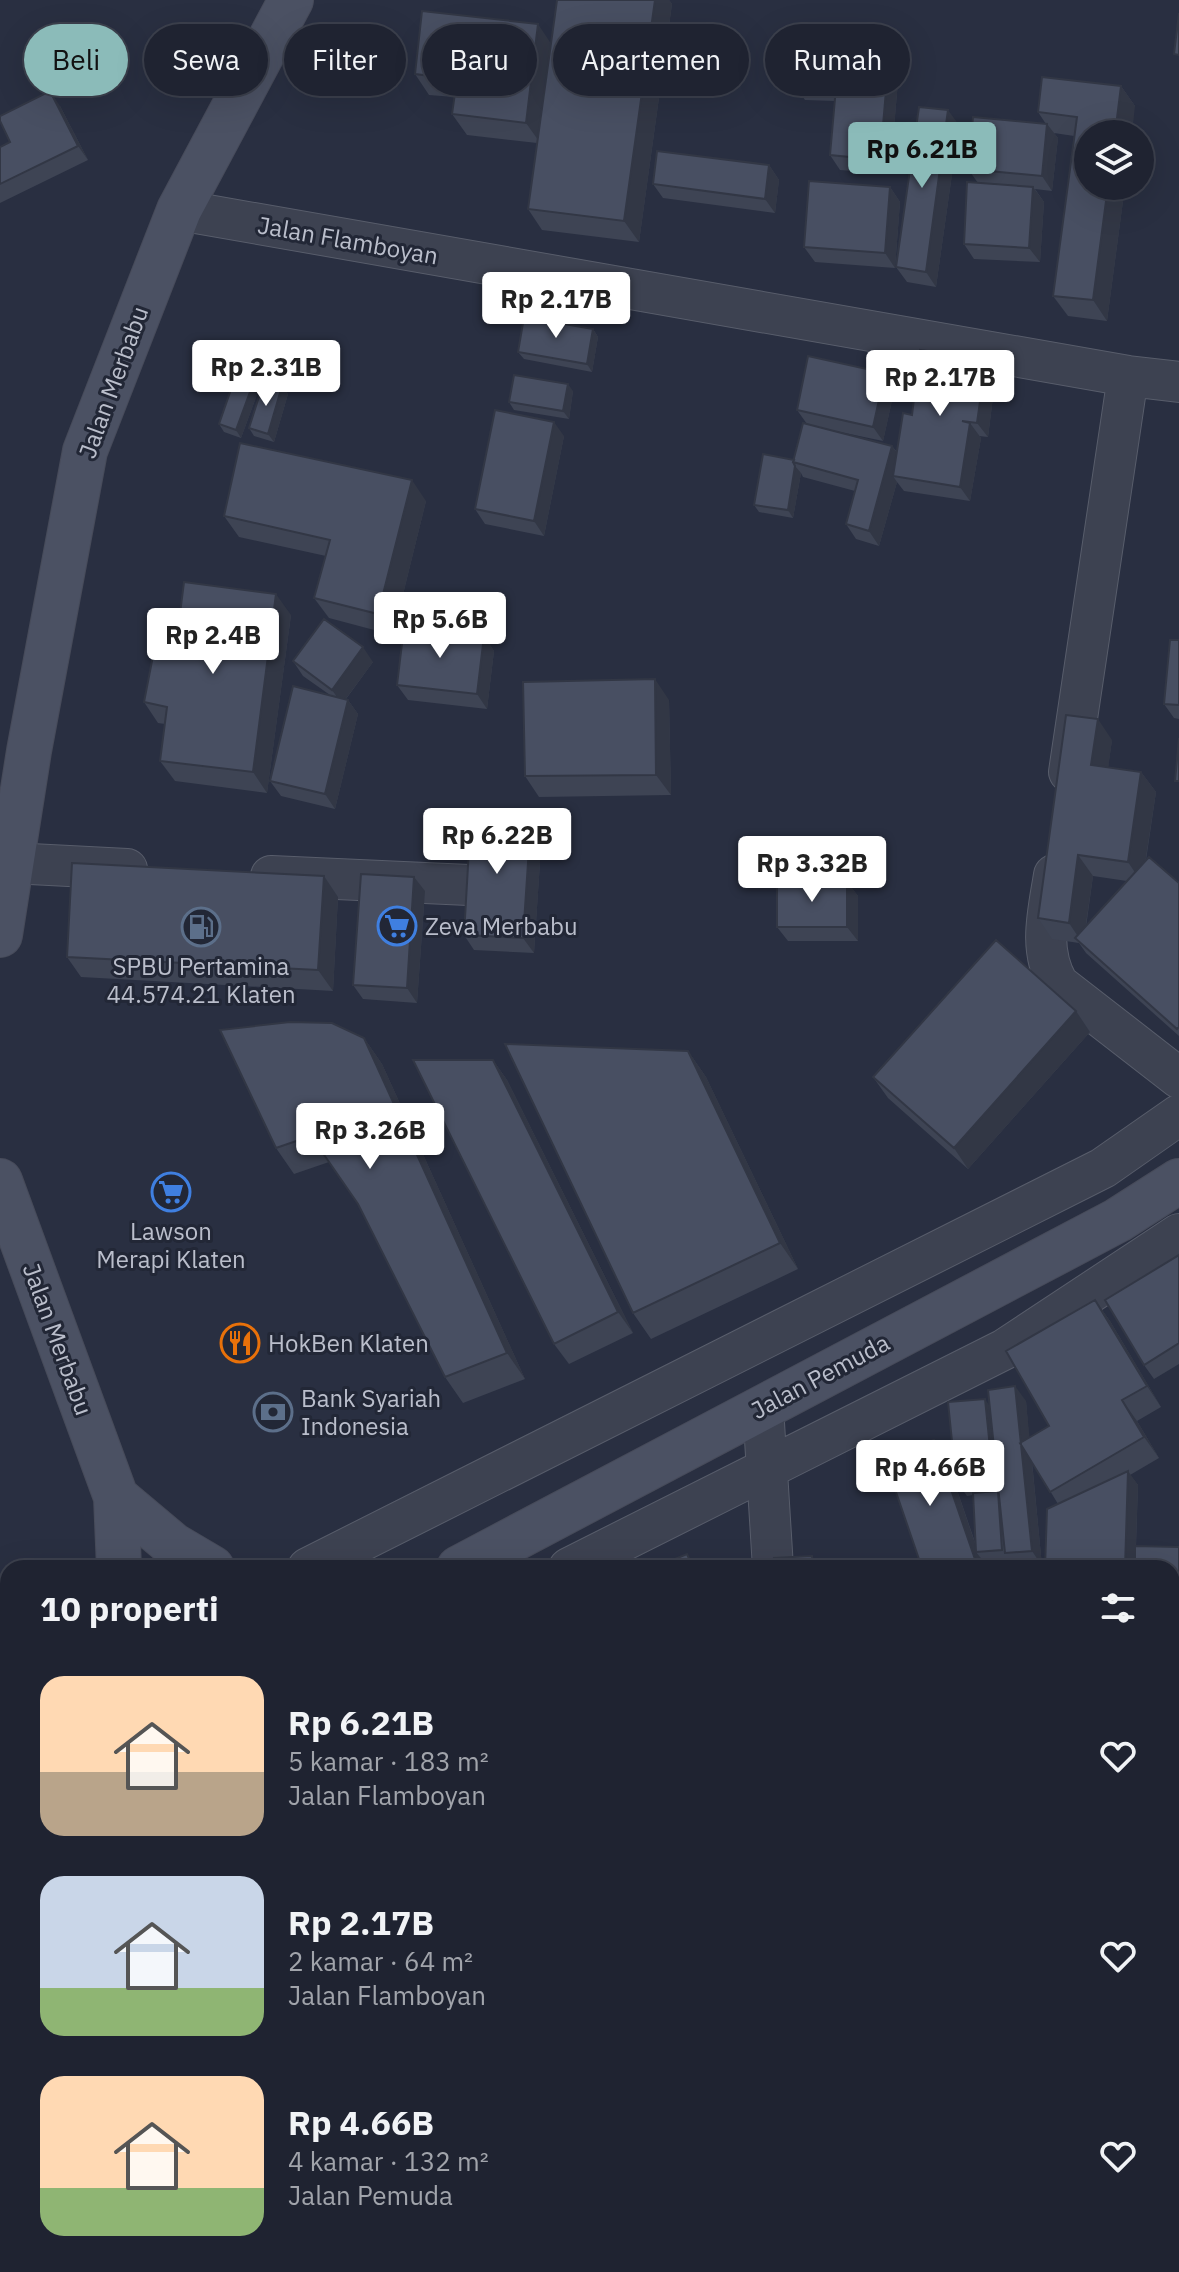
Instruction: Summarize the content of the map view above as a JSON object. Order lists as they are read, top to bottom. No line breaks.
{"streets":{"main road":["Jalan Merbabu","Jalan Pemuda"],"street":["Jalan Flamboyan"]},"crossings":[["Jalan Flamboyan","Jalan Merbabu"]],"places":{"supermarket":["Zeva Merbabu","Lawson Merapi Klaten"],"fuel station":["SPBU Pertamina 44.574.21 Klaten"],"restaurant":["HokBen Klaten"],"bank":["Bank Syariah Indonesia"]},"page":{"chip":["Beli","Sewa","Filter","Baru","Apartemen","Rumah"],"price":["Rp 6.21B","Rp 2.17B","Rp 2.31B","Rp 2.17B","Rp 5.6B","Rp 2.4B","Rp 6.22B","Rp 3.32B","Rp 3.26B","Rp 4.66B"],"heading":"10 properti","list":[{"name":"Rp 6.21B","note":"5 kamar · 183 m² · Jalan Flamboyan"},{"name":"Rp 2.17B","note":"2 kamar · 64 m² · Jalan Flamboyan"},{"name":"Rp 4.66B","note":"4 kamar · 132 m² · Jalan Pemuda"}]}}
